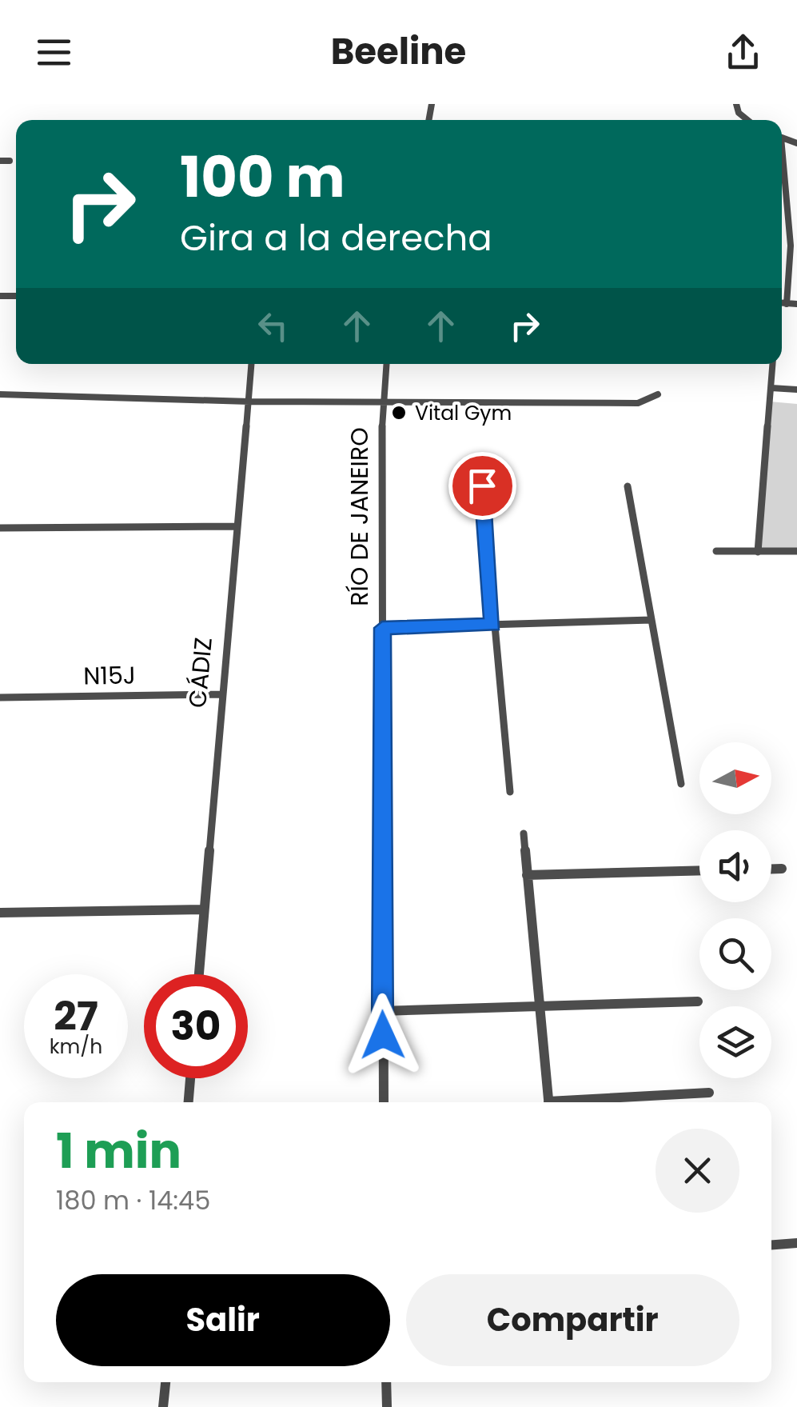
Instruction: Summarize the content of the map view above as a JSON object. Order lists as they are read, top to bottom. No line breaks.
{"streets":{"street":["RÍO DE JANEIRO","CÁDIZ","N15J"]},"crossings":[["CÁDIZ","N15J"]],"places":["Vital Gym"],"north":"right","page":{"header":"Beeline","turn":["100 m","Gira a la derecha"],"speed":"27 km/h","limit":"30","heading":["1 min","180 m · 14:45"],"buttons":["Salir","Compartir"]}}
